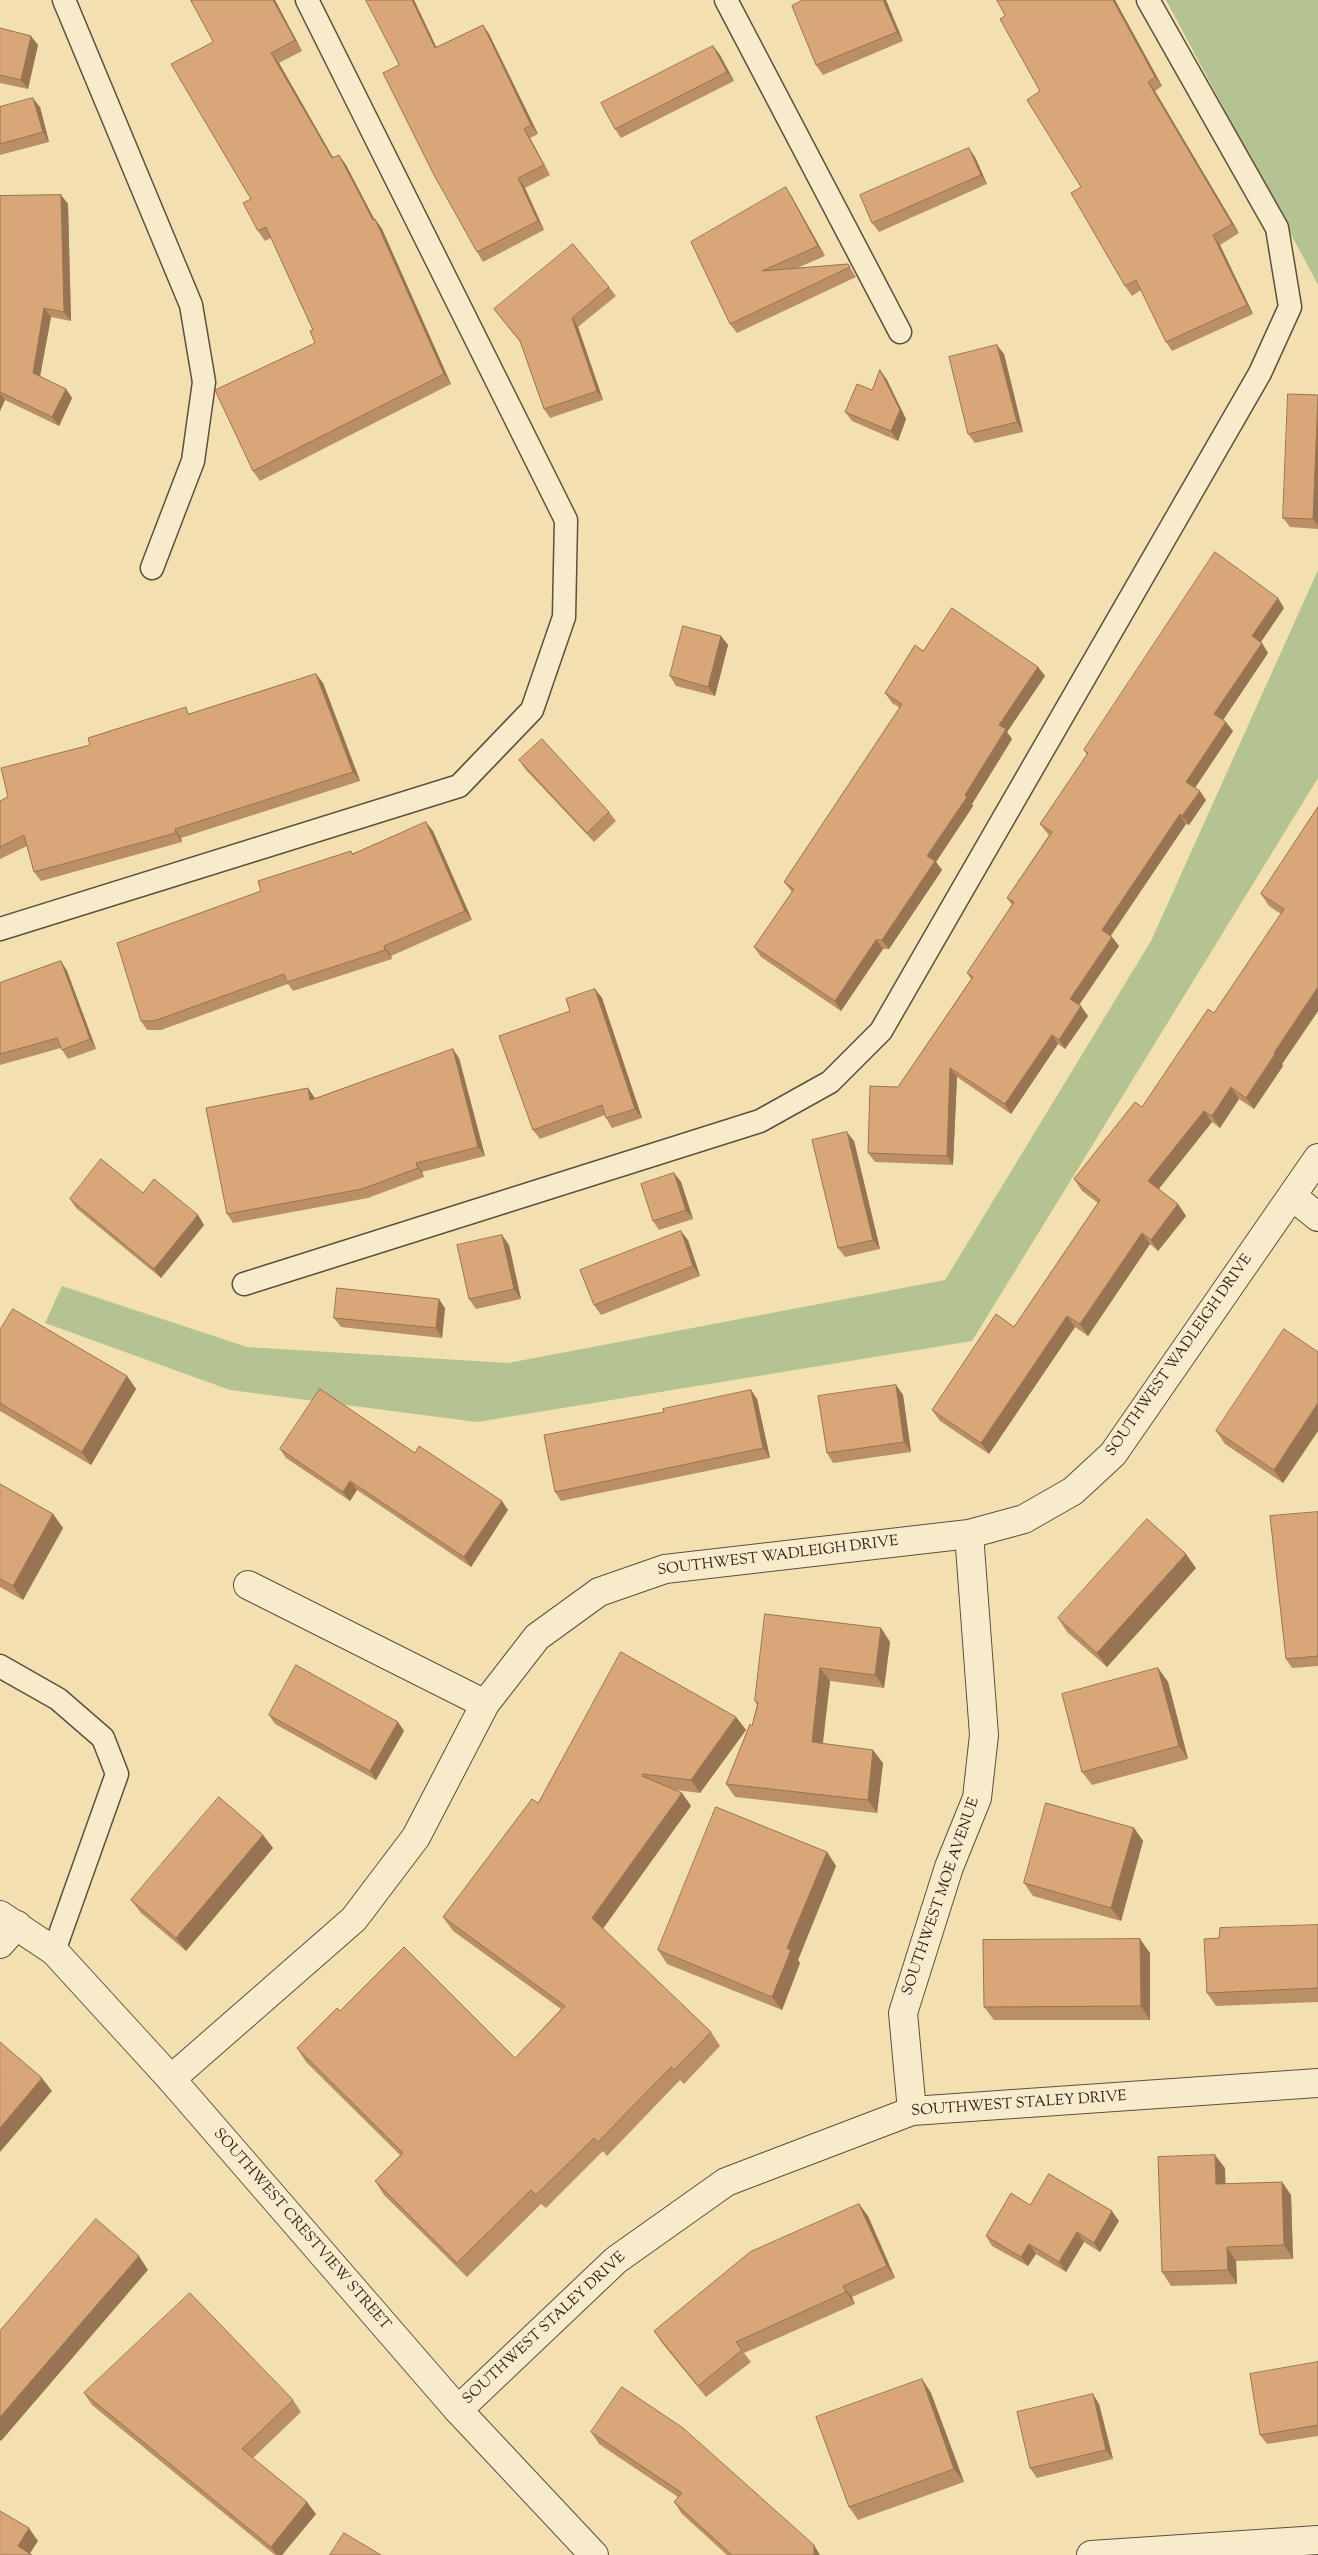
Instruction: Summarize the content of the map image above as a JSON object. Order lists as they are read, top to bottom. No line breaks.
{"streets":{"street":["SOUTHWEST WADLEIGH DRIVE","SOUTHWEST MOE AVENUE","SOUTHWEST STALEY DRIVE","SOUTHWEST CRESTVIEW STREET"]},"crossings":[["SOUTHWEST WADLEIGH DRIVE","SOUTHWEST MOE AVENUE"],["SOUTHWEST WADLEIGH DRIVE","SOUTHWEST CRESTVIEW STREET"],["SOUTHWEST MOE AVENUE","SOUTHWEST STALEY DRIVE"],["SOUTHWEST STALEY DRIVE","SOUTHWEST CRESTVIEW STREET"]]}
